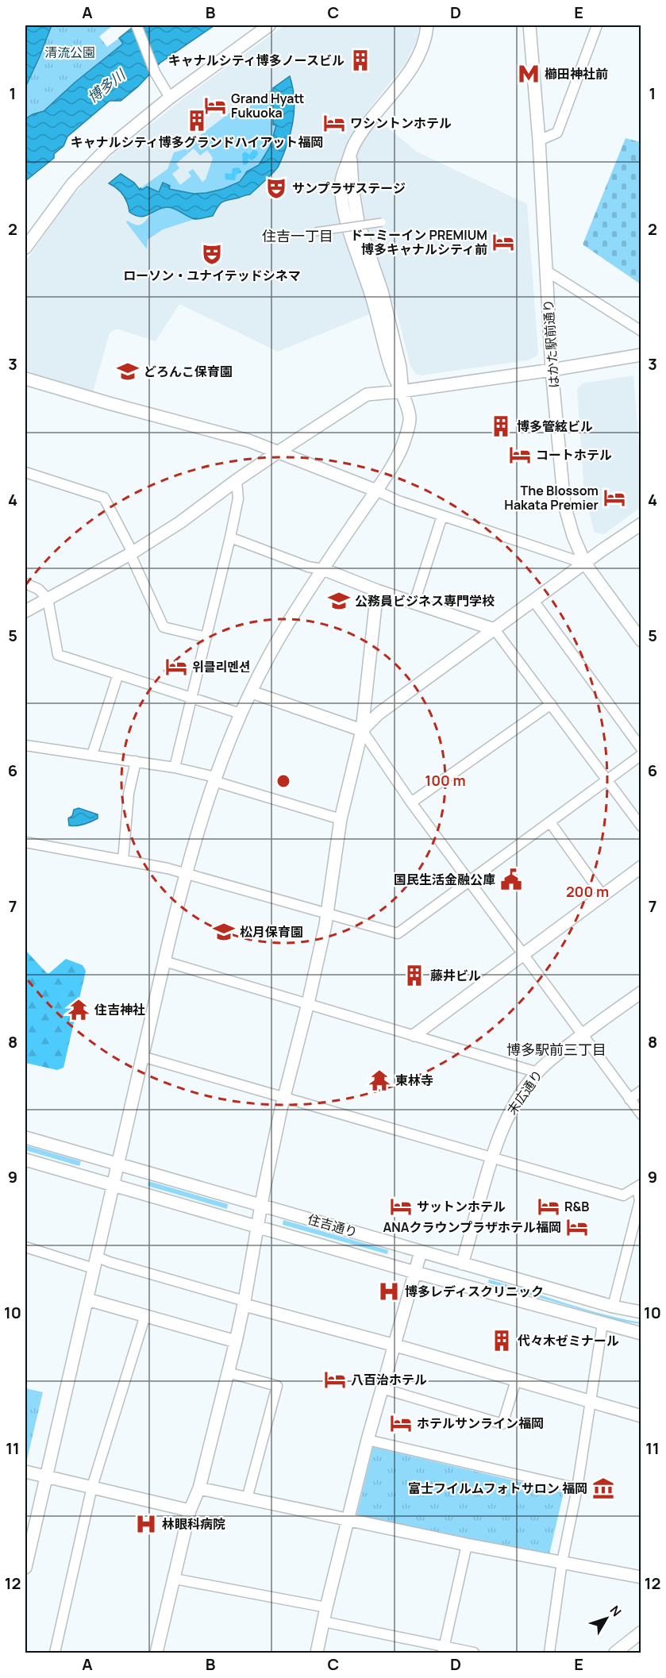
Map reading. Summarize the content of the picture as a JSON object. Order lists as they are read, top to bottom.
{
  "streets": {
    "street": ["はかた駅前通り", "末広通り", "住吉通り"]
  },
  "crossings": [
    ["末広通り", "住吉通り"]
  ],
  "districts": ["住吉一丁目", "博多駅前三丁目"],
  "water": ["博多川"],
  "parks": ["清流公園"],
  "places": {
    "building": [
      "キャナルシティ博多ノースビル",
      "キャナルシティ博多グランドハイアット福岡",
      "博多管絃ビル",
      "藤井ビル",
      "代々木ゼミナール"
    ],
    "metro station": ["櫛田神社前"],
    "hotel": [
      "Grand Hyatt Fukuoka",
      "ワシントンホテル",
      "ドーミーイン PREMIUM 博多キャナルシティ前",
      "コートホテル",
      "The Blossom Hakata Premier",
      "위클리멘션",
      "サットンホテル",
      "R&B",
      "ANAクラウンプラザホテル福岡",
      "八百治ホテル",
      "ホテルサンライン福岡"
    ],
    "theatre": ["サンプラザステージ", "ローソン・ユナイテッドシネマ"],
    "school or university": ["どろんこ保育園", "公務員ビジネス専門学校", "松月保育園"],
    "public building": ["国民生活金融公庫"],
    "temple": ["住吉神社", "東林寺"],
    "hospital": ["博多レディスクリニック", "林眼科病院"],
    "museum": ["富士フイルムフォトサロン 福岡"]
  },
  "north": "top right",
  "grid": {
    "columns": [
      "A",
      "B",
      "C",
      "D",
      "E"
    ],
    "rows": [
      "1",
      "2",
      "3",
      "4",
      "5",
      "6",
      "7",
      "8",
      "9",
      "10",
      "11",
      "12"
    ]
  },
  "rings": ["100 m", "200 m"]
}
